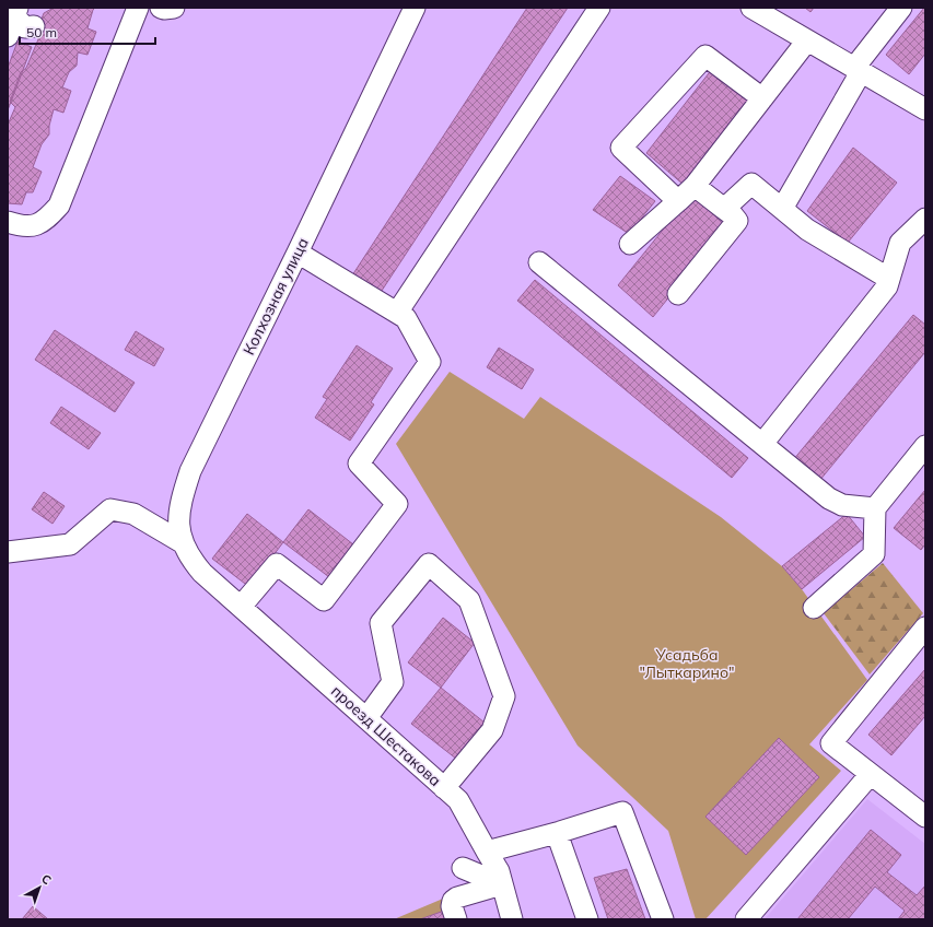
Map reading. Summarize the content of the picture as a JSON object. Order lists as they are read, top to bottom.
{
  "streets": {
    "street": ["Колхозная улица", "проезд Шестакова"]
  },
  "crossings": [
    ["Колхозная улица", "проезд Шестакова"]
  ],
  "parks": ["Усадьба \"Лыткарино\""],
  "scale_bar": "50 m",
  "north": "top right"
}
